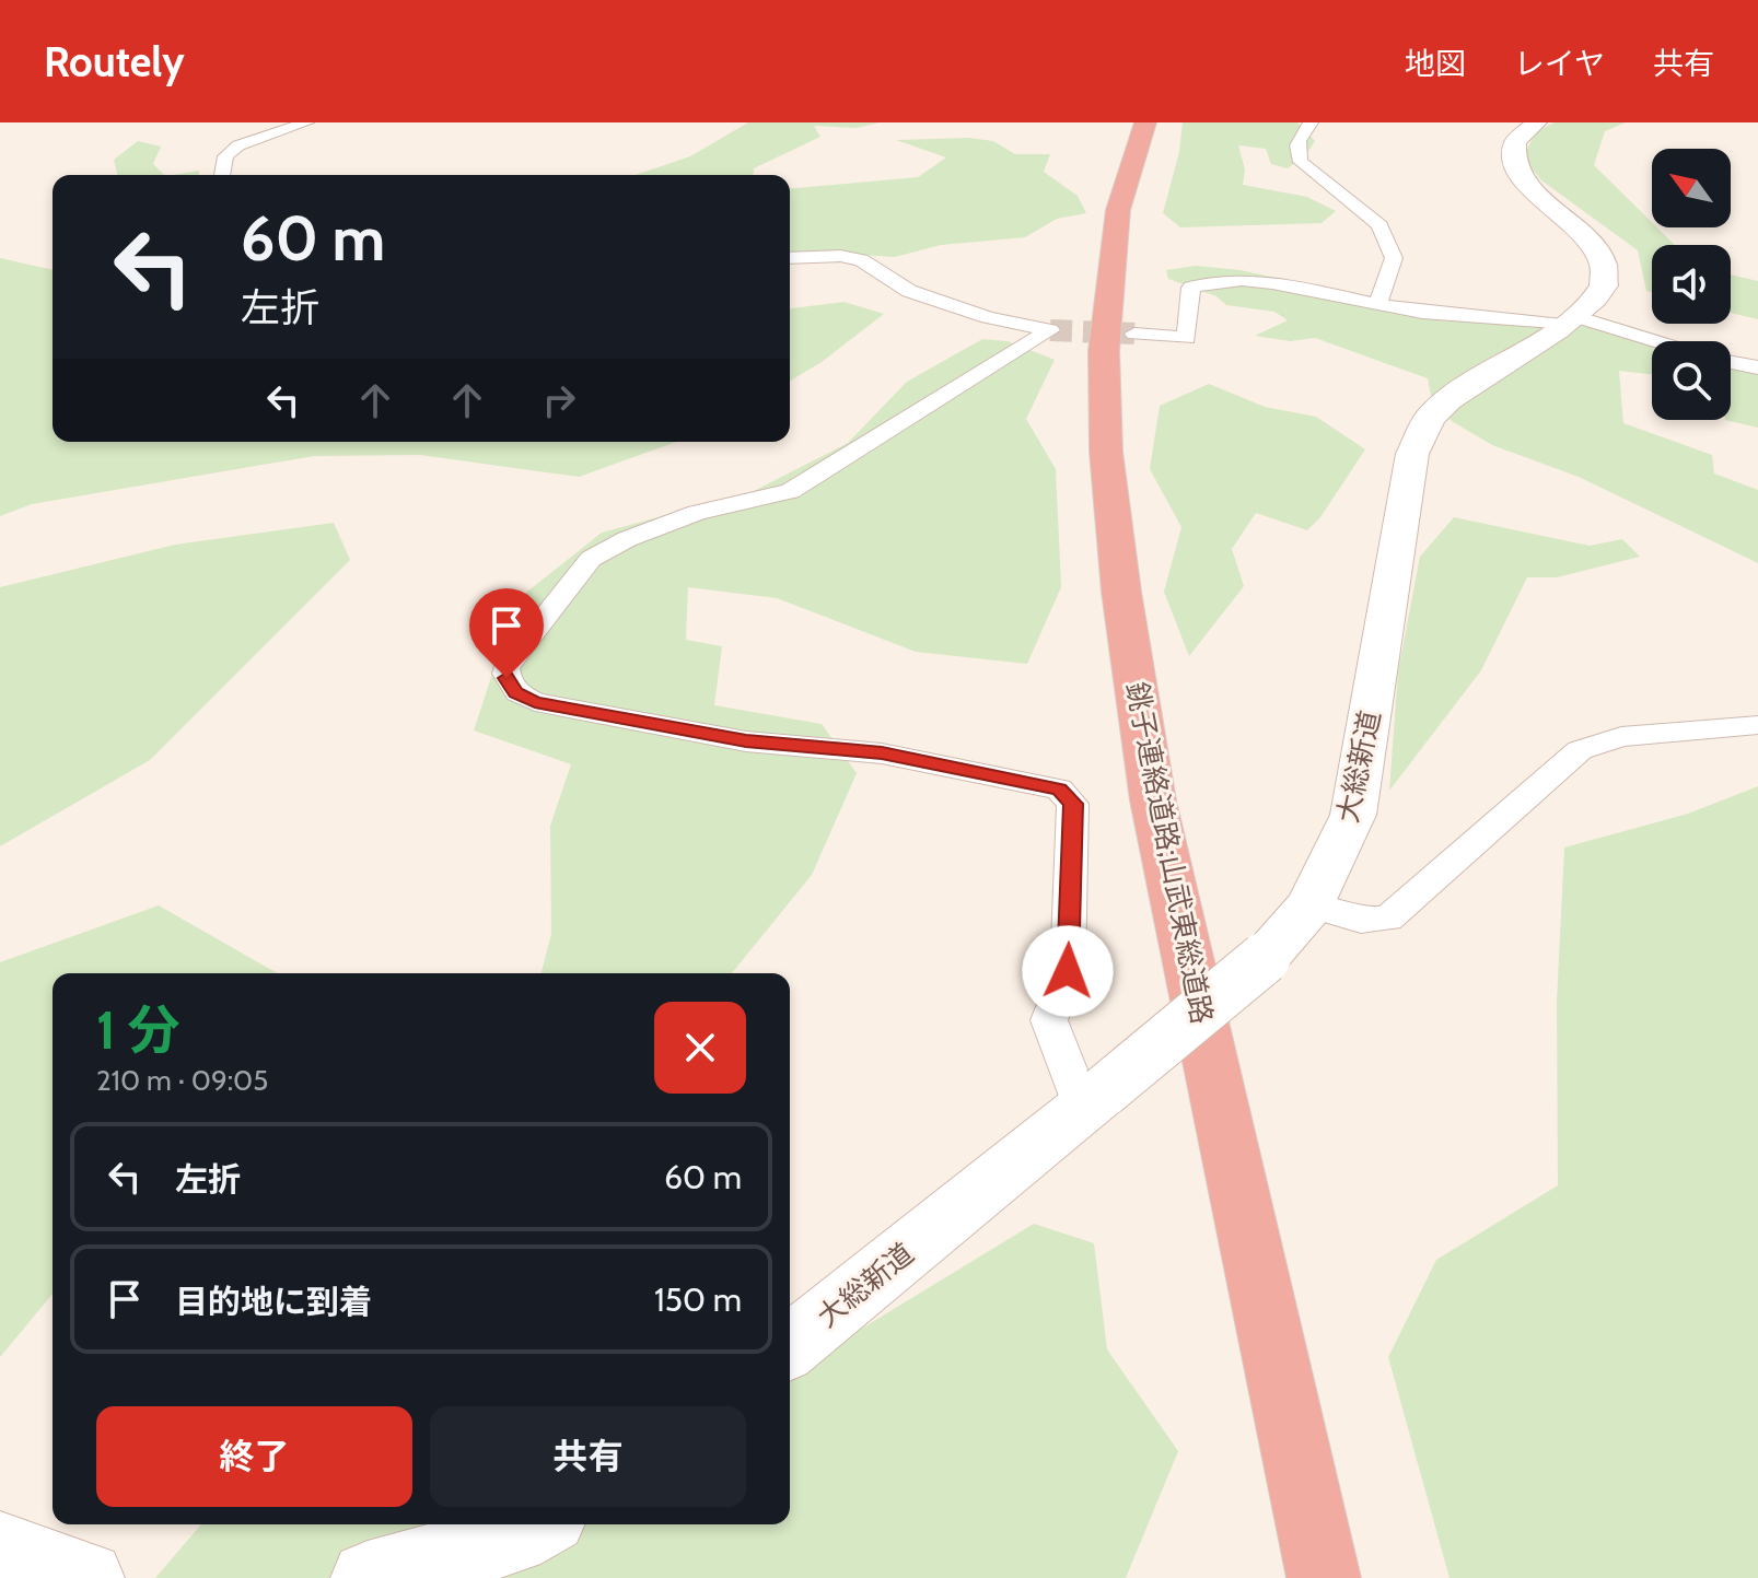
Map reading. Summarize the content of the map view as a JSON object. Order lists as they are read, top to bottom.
{
  "streets": {
    "highway": ["銚子連絡道路;山武東総道路"],
    "street": ["大総新道"]
  },
  "north": "top left",
  "page": {
    "header": "Routely",
    "nav": ["地図", "レイヤ", "共有"],
    "turn": ["60 m", "左折"],
    "heading": ["1 分", "210 m · 09:05"],
    "list": [
      {
        "name": "左折",
        "value": "60 m"
      },
      {
        "name": "目的地に到着",
        "value": "150 m"
      }
    ],
    "buttons": ["終了", "共有"]
  }
}
